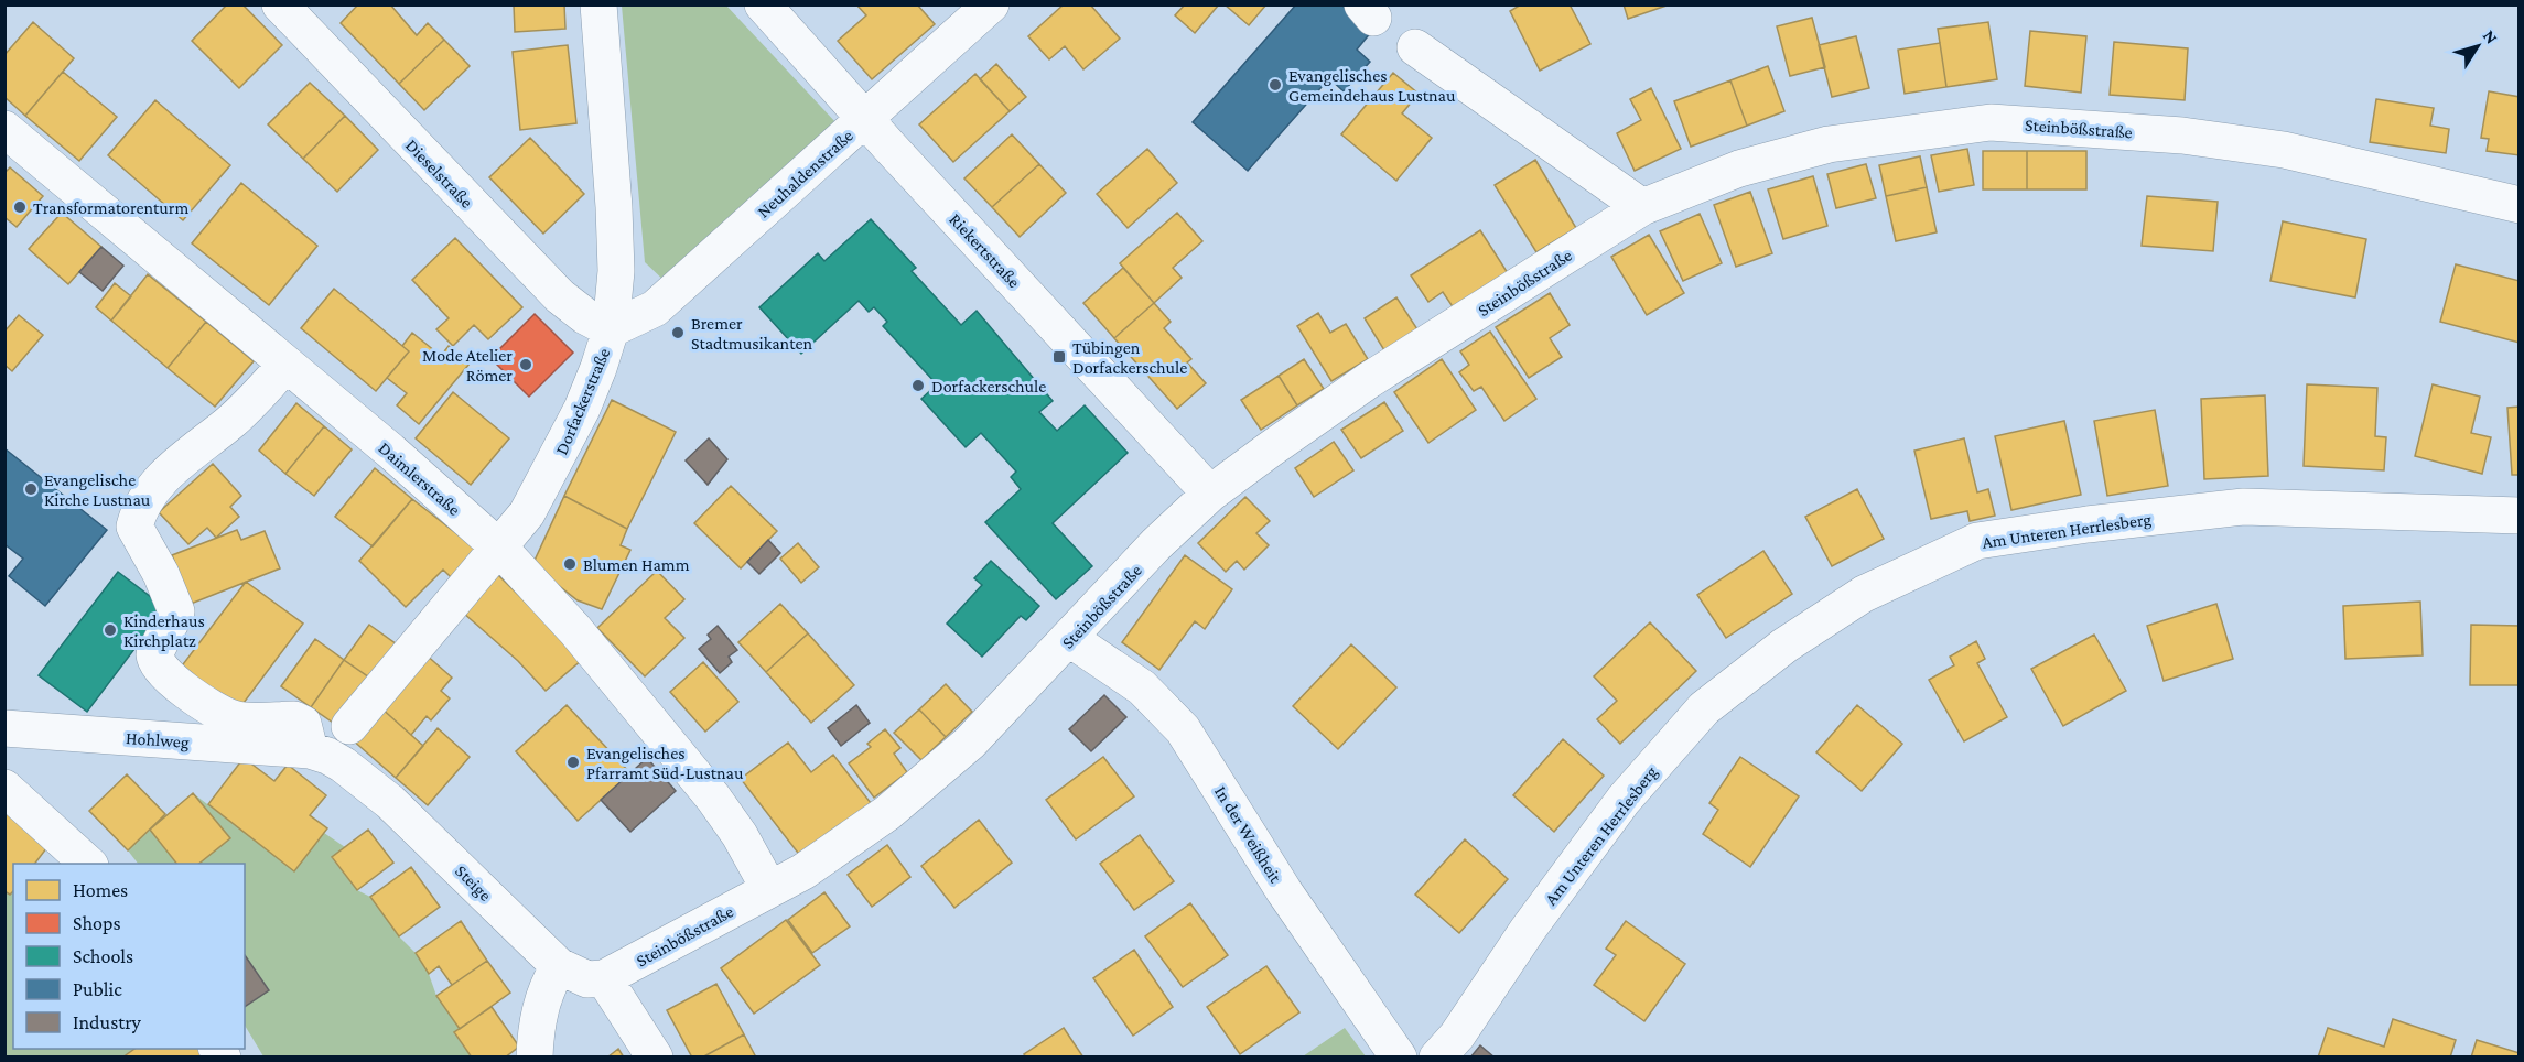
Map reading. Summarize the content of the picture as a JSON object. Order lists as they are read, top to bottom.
{
  "streets": {
    "street": [
      "Steinbößstraße",
      "Dieselstraße",
      "Neuhaldenstraße",
      "Riekertstraße",
      "Dorfackerstraße",
      "Daimlerstraße",
      "Am Unteren Herrlesberg",
      "Hohlweg",
      "In der Weißheit",
      "Steige"
    ]
  },
  "crossings": [
    ["Steinbößstraße", "Riekertstraße"],
    ["Steinbößstraße", "Daimlerstraße"],
    ["Steinbößstraße", "In der Weißheit"],
    ["Dieselstraße", "Neuhaldenstraße"],
    ["Dieselstraße", "Dorfackerstraße"],
    ["Neuhaldenstraße", "Riekertstraße"],
    ["Neuhaldenstraße", "Dorfackerstraße"],
    ["Dorfackerstraße", "Daimlerstraße"],
    ["Hohlweg", "Steige"]
  ],
  "places": {
    "other": [
      "Evangelisches Gemeindehaus Lustnau",
      "Transformatorenturm",
      "Bremer Stadtmusikanten",
      "Mode Atelier Römer",
      "Dorfackerschule",
      "Evangelische Kirche Lustnau",
      "Blumen Hamm",
      "Kinderhaus Kirchplatz",
      "Evangelisches Pfarramt Süd-Lustnau"
    ],
    "transit": ["Tübingen Dorfackerschule"]
  },
  "legend": [
    "Homes",
    "Shops",
    "Schools",
    "Public",
    "Industry"
  ],
  "north": "top right"
}
